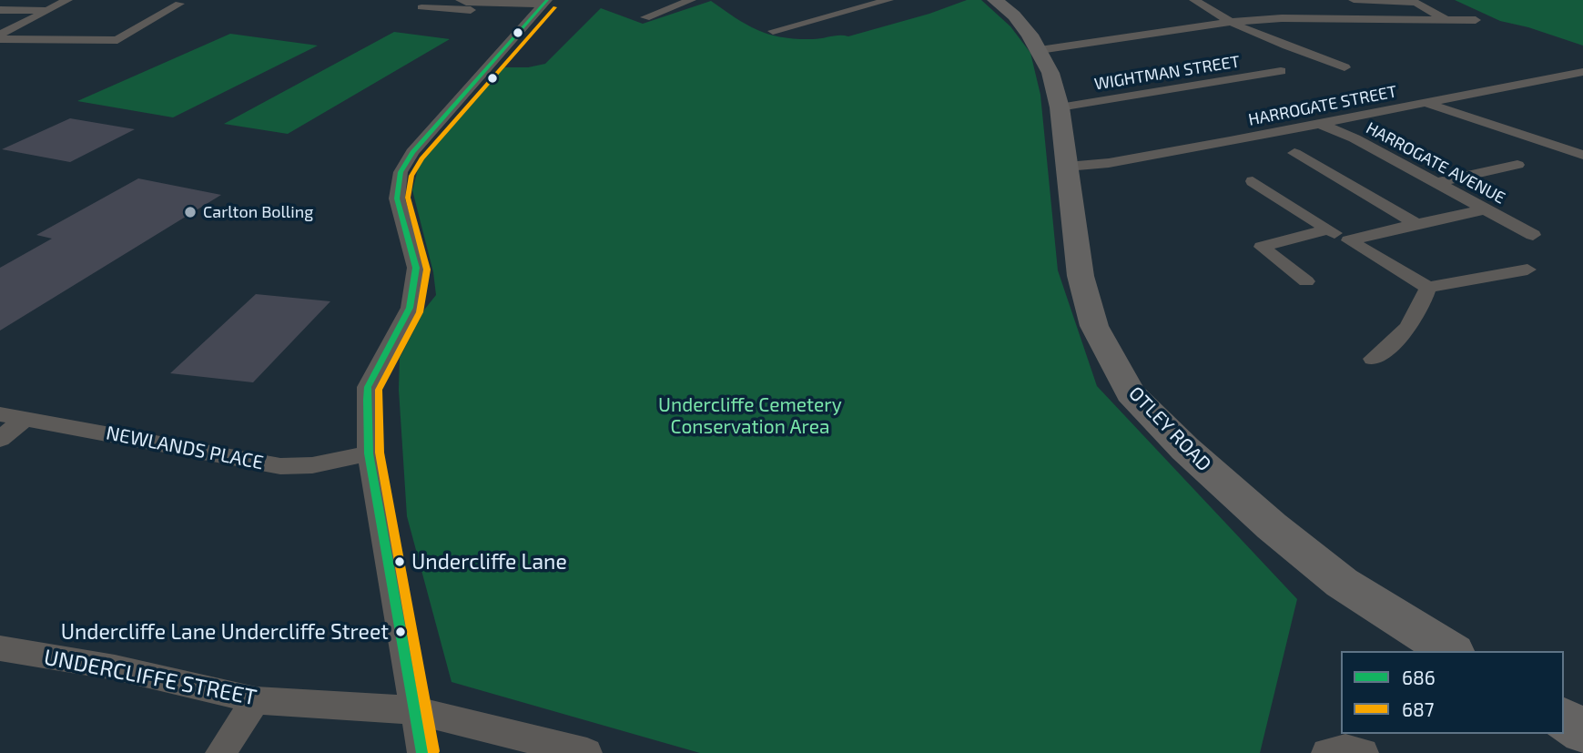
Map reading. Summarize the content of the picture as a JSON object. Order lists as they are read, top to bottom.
{
  "streets": {
    "main road": ["OTLEY ROAD"],
    "street": [
      "WIGHTMAN STREET",
      "HARROGATE STREET",
      "HARROGATE AVENUE",
      "NEWLANDS PLACE",
      "UNDERCLIFFE STREET"
    ]
  },
  "crossings": [
    ["WIGHTMAN STREET", "OTLEY ROAD"],
    ["HARROGATE STREET", "HARROGATE AVENUE"],
    ["HARROGATE STREET", "OTLEY ROAD"]
  ],
  "parks": ["Undercliffe Cemetery Conservation Area"],
  "places": ["Carlton Bolling", "Undercliffe Lane", "Undercliffe Lane Undercliffe Street"],
  "lines": ["transit line 686", "transit line 687"],
  "legend": ["686", "687"]
}
